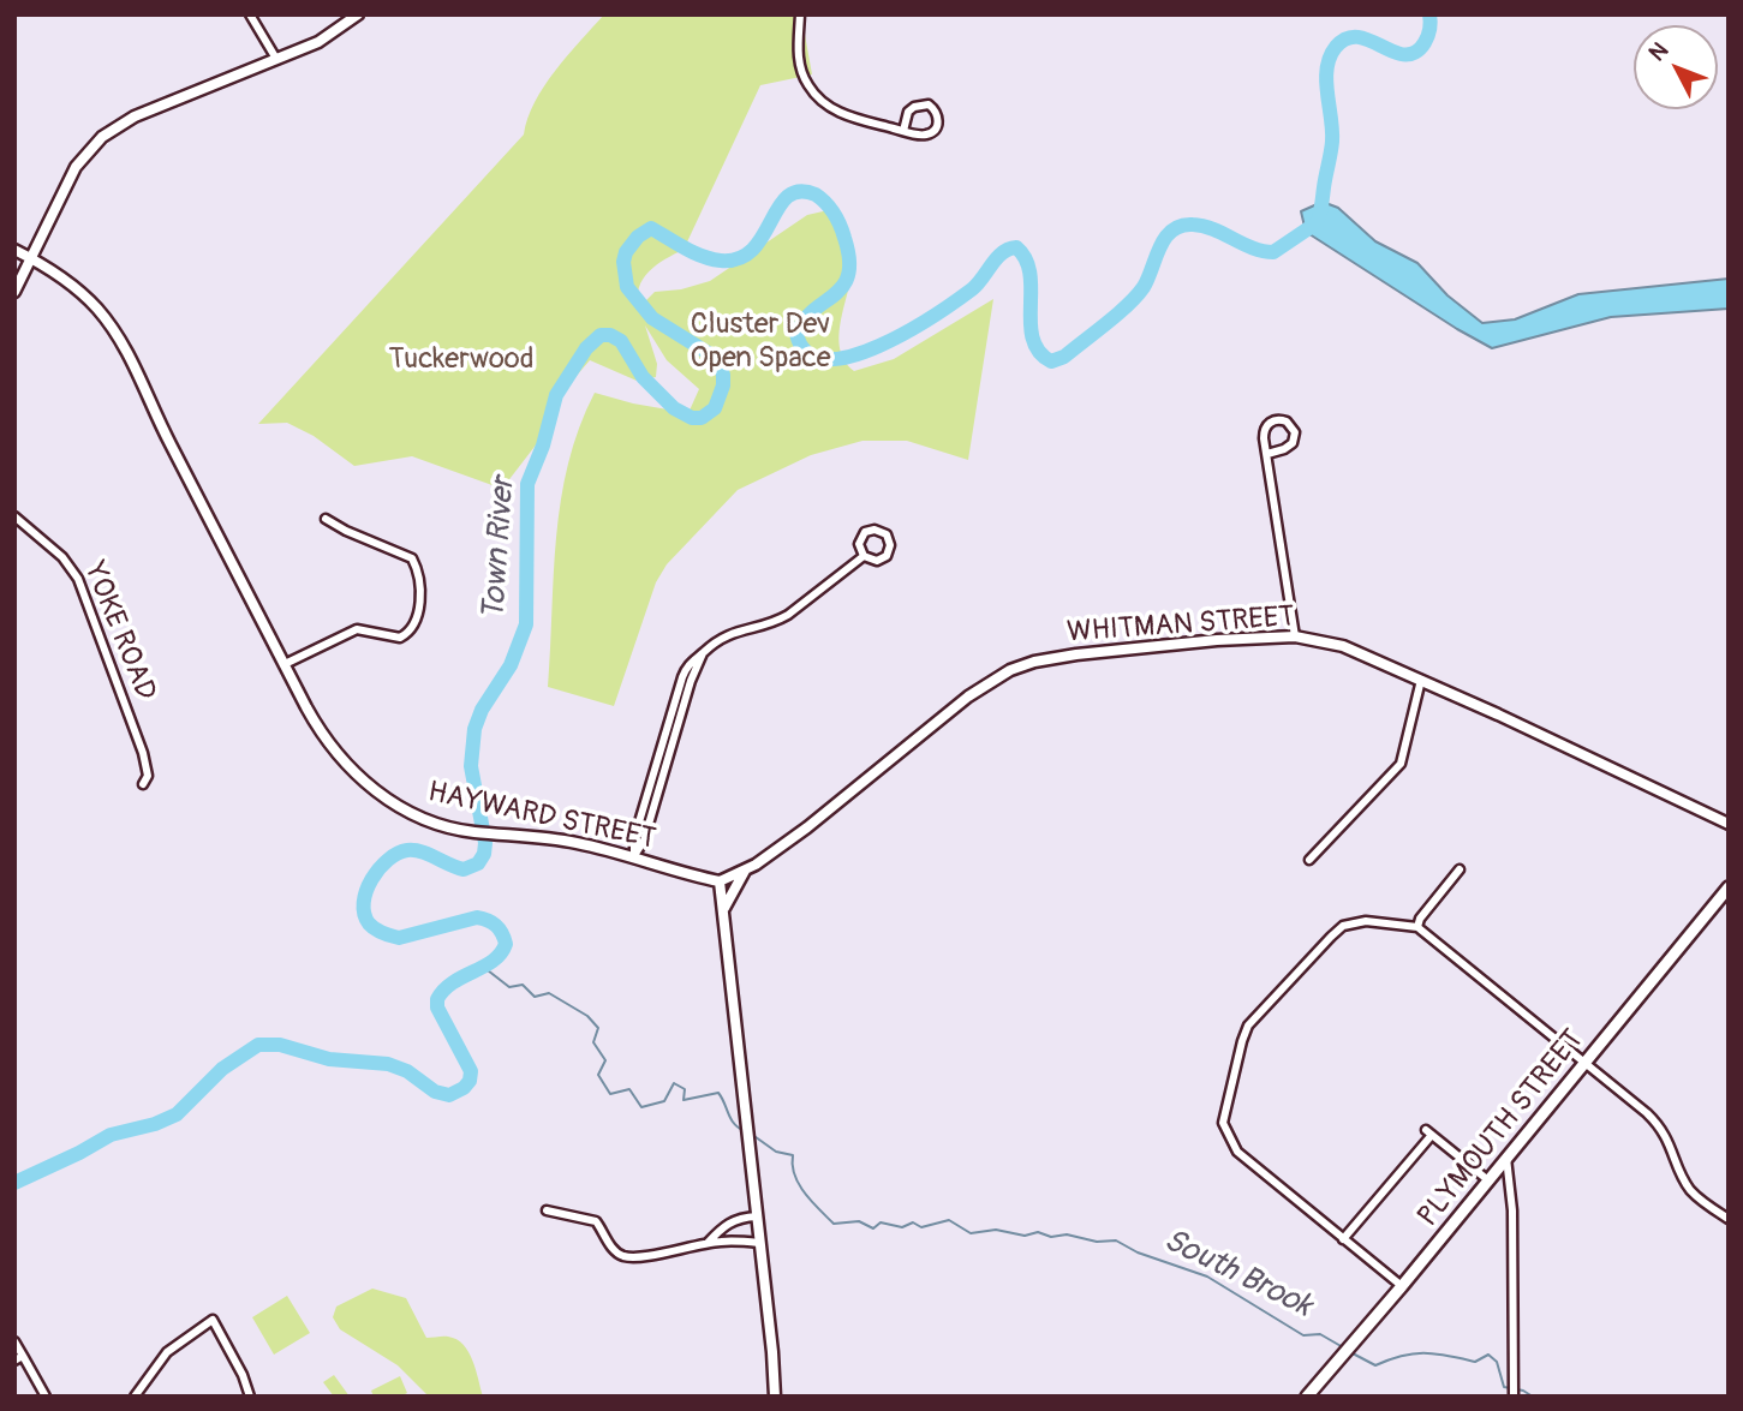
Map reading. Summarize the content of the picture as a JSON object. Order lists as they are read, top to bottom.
{
  "streets": {
    "main road": ["PLYMOUTH STREET"],
    "street": ["WHITMAN STREET", "YOKE ROAD", "HAYWARD STREET"]
  },
  "crossings": [
    ["WHITMAN STREET", "HAYWARD STREET"]
  ],
  "water": ["Town River", "South Brook"],
  "parks": ["Cluster Dev Open Space", "Tuckerwood"],
  "north": "top left"
}
